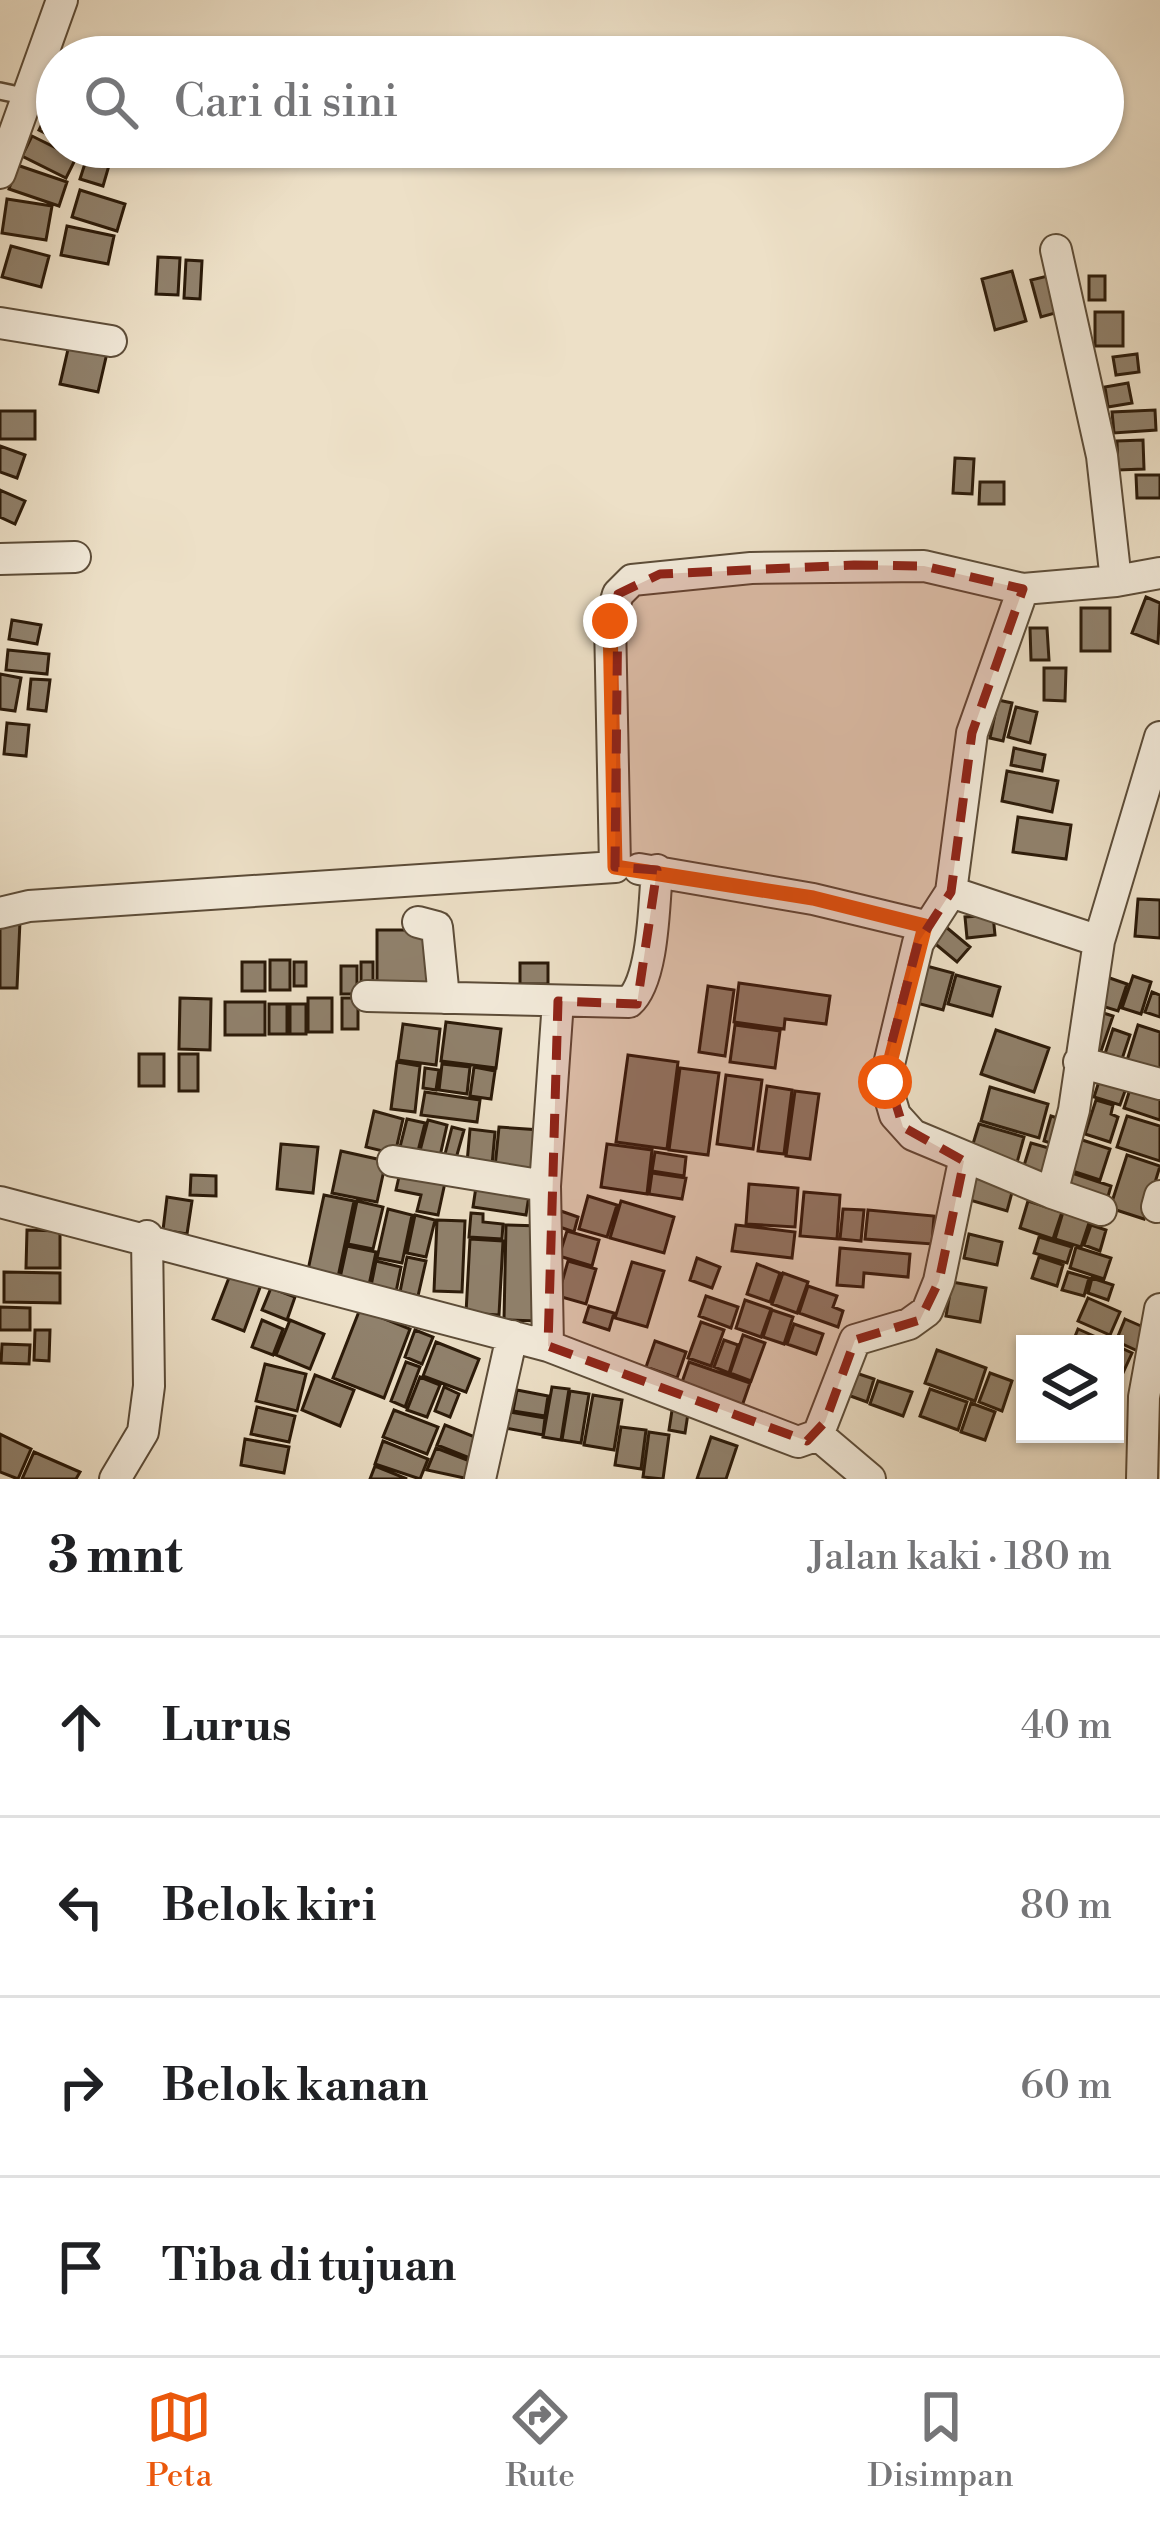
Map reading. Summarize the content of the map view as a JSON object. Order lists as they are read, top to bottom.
{
  "page": {
    "search": "Cari di sini",
    "heading": ["3 mnt", "Jalan kaki · 180 m"],
    "list": [
      ["Lurus", "40 m"],
      ["Belok kiri", "80 m"],
      ["Belok kanan", "60 m"],
      "Tiba di tujuan"
    ],
    "nav": ["Peta", "Rute", "Disimpan"]
  }
}
